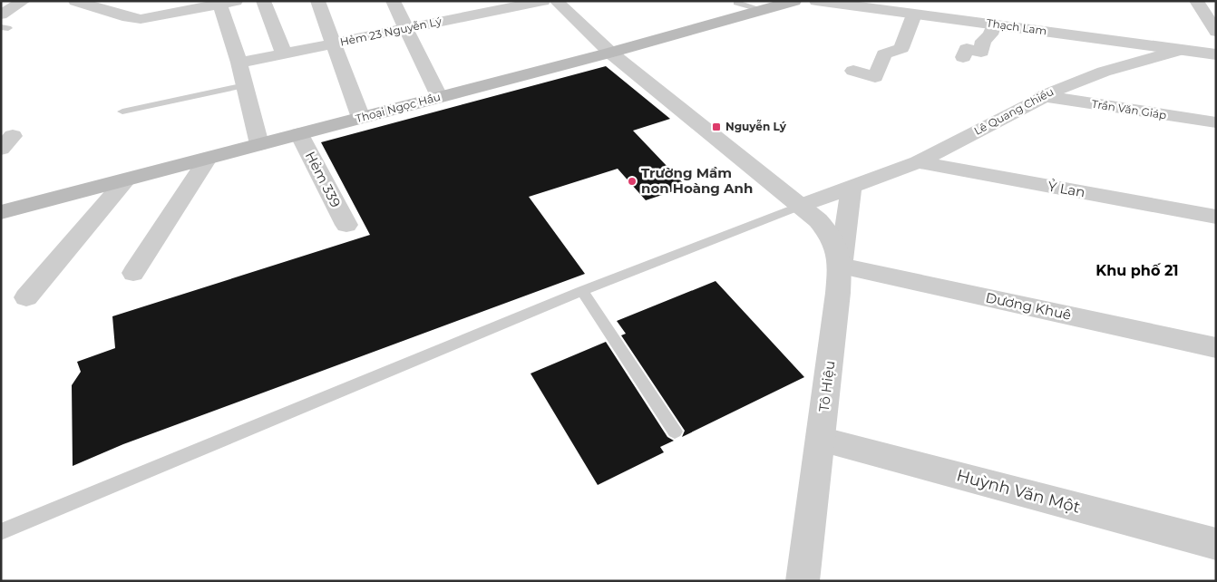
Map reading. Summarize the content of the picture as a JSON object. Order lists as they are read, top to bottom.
{
  "streets": {
    "main road": ["Thoại Ngọc Hầu"],
    "street": [
      "Thạch Lam",
      "Hẻm 23 Nguyễn Lý",
      "Trần Văn Giáp",
      "Lê Quang Chiểu",
      "Hẻm 339",
      "Ỷ Lan",
      "Dương Khuê",
      "Tô Hiệu",
      "Huỳnh Văn Một"
    ]
  },
  "crossings": [
    ["Thạch Lam", "Lê Quang Chiểu"],
    ["Thoại Ngọc Hầu", "Hẻm 339"],
    ["Trần Văn Giáp", "Lê Quang Chiểu"],
    ["Lê Quang Chiểu", "Ỷ Lan"],
    ["Lê Quang Chiểu", "Tô Hiệu"],
    ["Dương Khuê", "Tô Hiệu"],
    ["Tô Hiệu", "Huỳnh Văn Một"]
  ],
  "districts": ["Khu phố 21"],
  "places": {
    "transit": ["Nguyễn Lý"],
    "other": ["Trường Mầm non Hoàng Anh"]
  }
}
